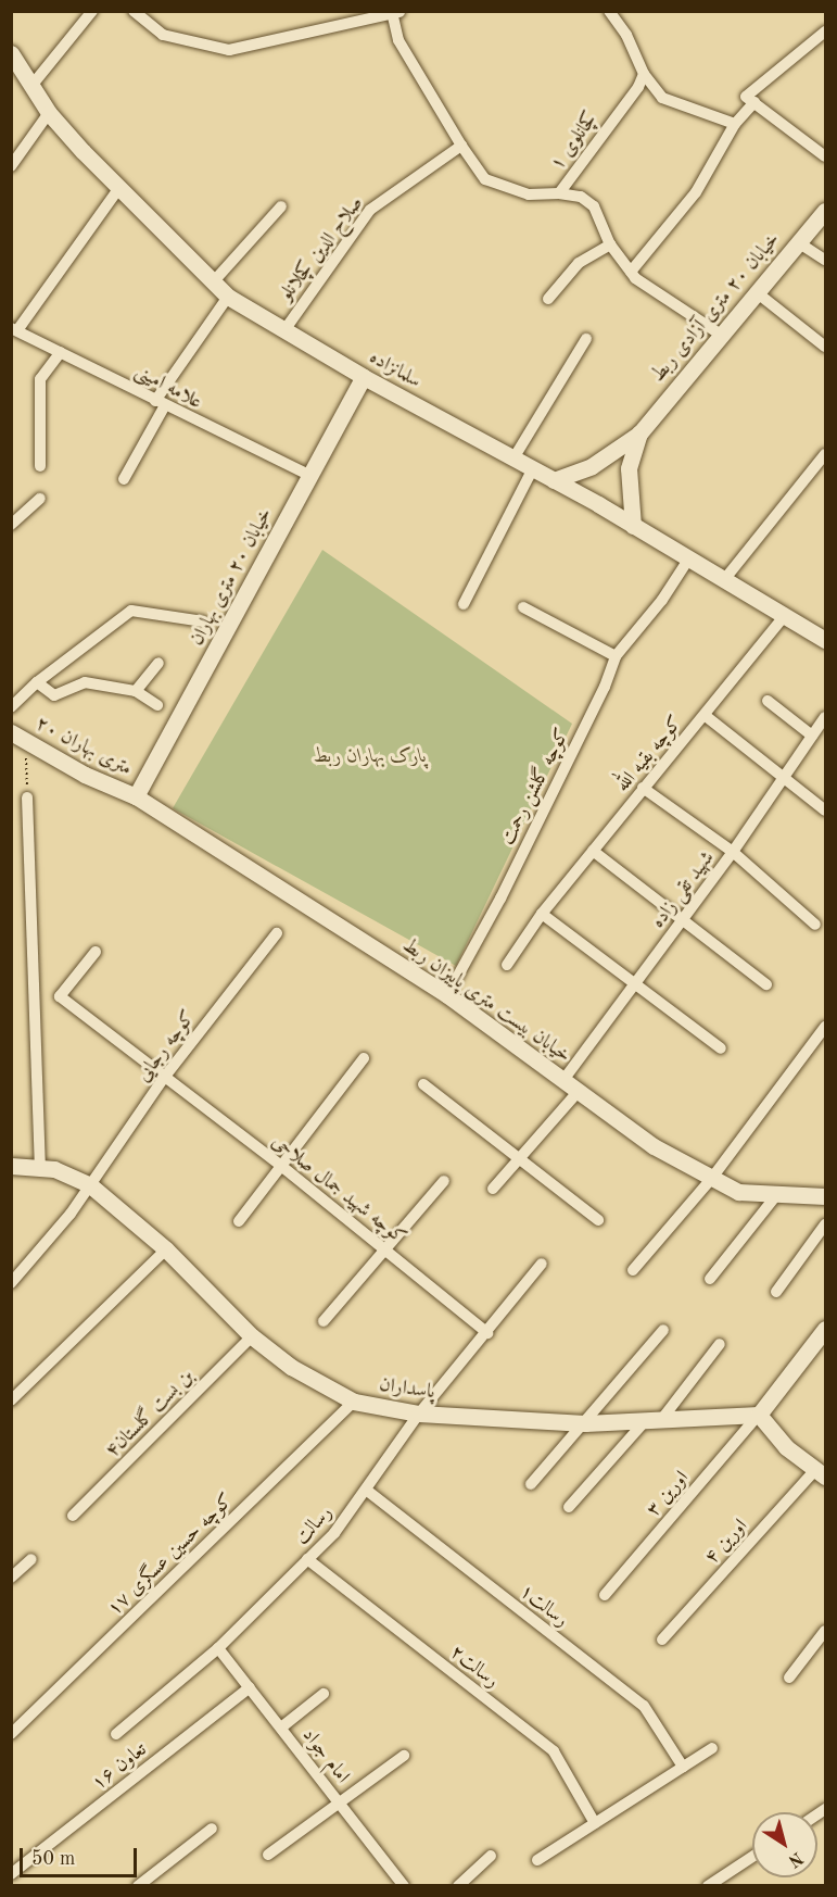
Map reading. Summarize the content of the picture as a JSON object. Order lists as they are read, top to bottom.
{
  "streets": {
    "street": [
      "کچانلوی ۱",
      "صلاح الدین کچلانلو",
      "خیابان ۲۰ متری آزادی ربط",
      "سلمانزاده",
      "علامه امینی",
      "خیابان ۲۰ متری بهاران",
      "۲۰ متری بهاران",
      "کوچه بقیه الله",
      "کوچه گلشن رحمت",
      "شهید تقی زاده",
      "خیابان بیست متری پاییزان ربط",
      "کوچه رجایی",
      "کوچه شهید جمال صلاحی",
      "پاسداران",
      "بن بست گلستان۴",
      "اورین ۳",
      "رسالت",
      "اورین ۴",
      "کوچه حسین عسگری ۱۷",
      "رسالت۱",
      "رسالت۲",
      "امام جواد",
      "تعاون ۱۶"
    ]
  },
  "crossings": [
    ["کچانلوی ۱", "صلاح الدین کچلانلو"],
    ["صلاح الدین کچلانلو", "سلمانزاده"],
    ["سلمانزاده", "خیابان ۲۰ متری بهاران"],
    ["سلمانزاده", "کوچه بقیه الله"],
    ["سلمانزاده", "کوچه گلشن رحمت"],
    ["علامه امینی", "خیابان ۲۰ متری بهاران"],
    ["خیابان ۲۰ متری بهاران", "۲۰ متری بهاران"],
    ["خیابان ۲۰ متری بهاران", "خیابان بیست متری پاییزان ربط"],
    ["۲۰ متری بهاران", "خیابان بیست متری پاییزان ربط"],
    ["کوچه گلشن رحمت", "خیابان بیست متری پاییزان ربط"],
    ["شهید تقی زاده", "خیابان بیست متری پاییزان ربط"],
    ["کوچه رجایی", "کوچه شهید جمال صلاحی"],
    ["کوچه رجایی", "پاسداران"],
    ["کوچه شهید جمال صلاحی", "رسالت"],
    ["پاسداران", "بن بست گلستان۴"],
    ["پاسداران", "اورین ۳"],
    ["پاسداران", "رسالت"],
    ["پاسداران", "کوچه حسین عسگری ۱۷"],
    ["رسالت", "رسالت۱"],
    ["رسالت", "رسالت۲"],
    ["رسالت", "امام جواد"],
    ["امام جواد", "تعاون ۱۶"]
  ],
  "parks": ["پارک بهاران ربط"],
  "scale_bar": "50 m",
  "north": "bottom right"
}
